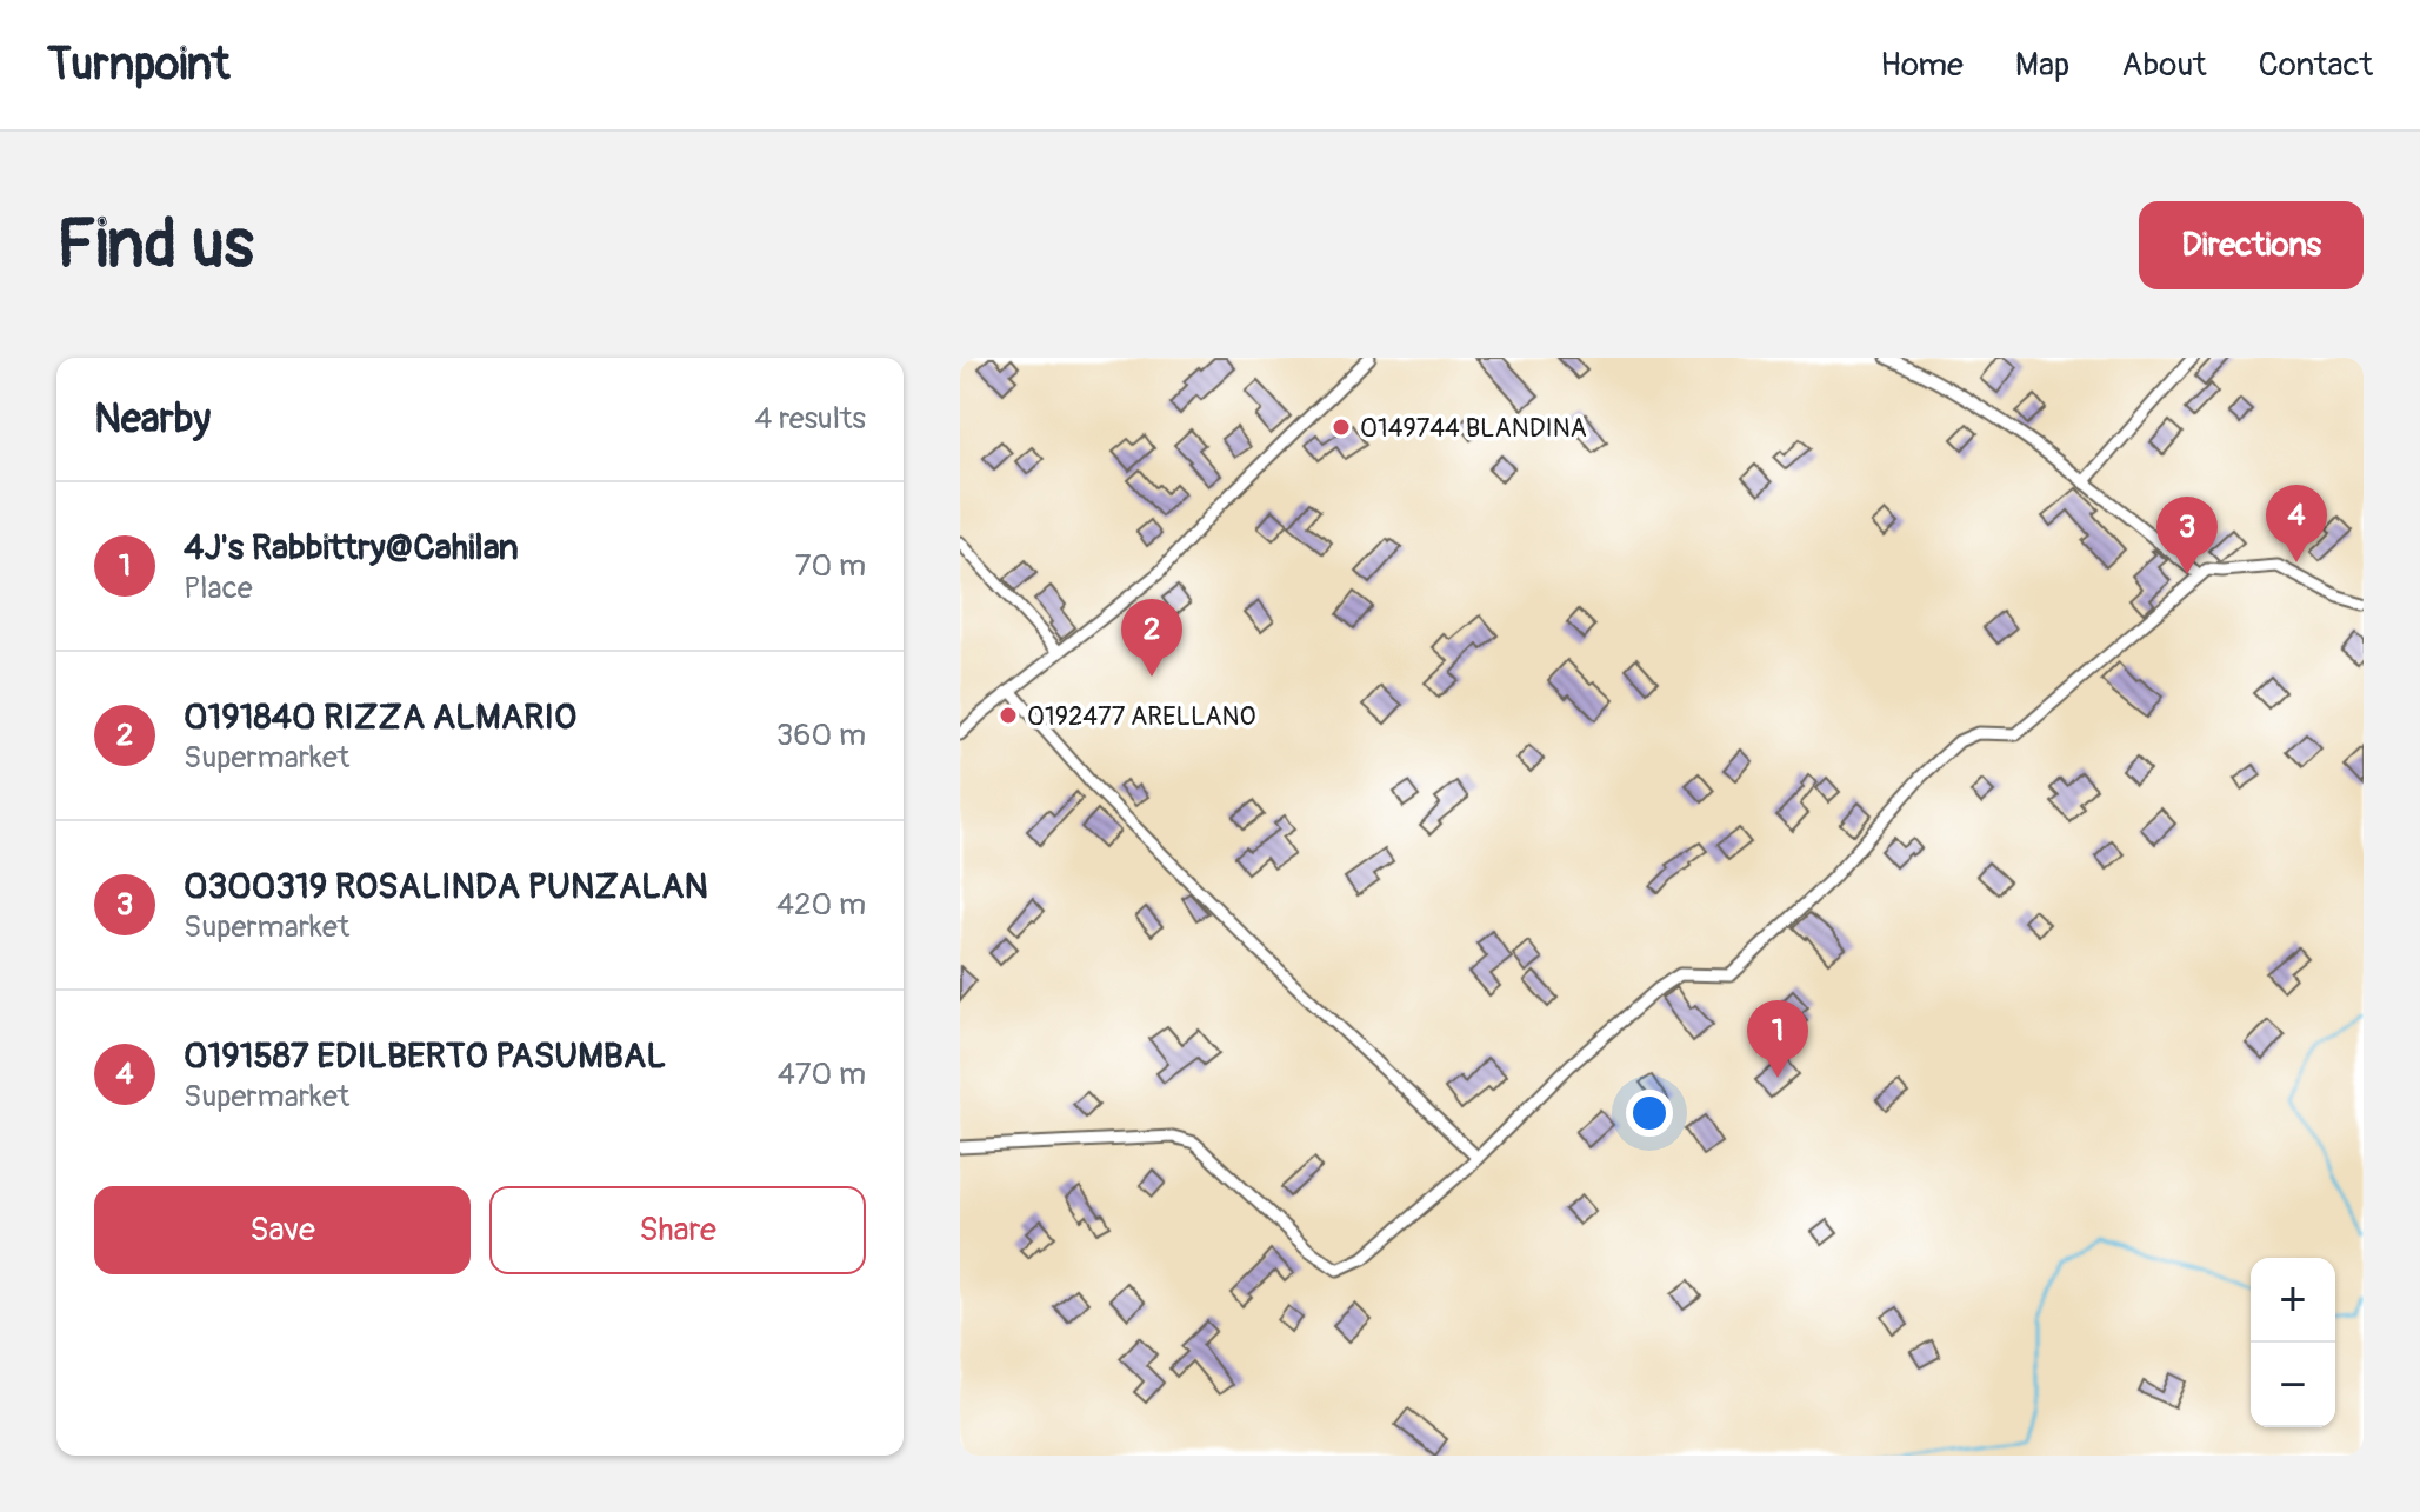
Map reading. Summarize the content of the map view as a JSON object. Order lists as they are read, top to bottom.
{
  "places": ["0149744 BLANDINA", "0192477 ARELLANO"],
  "page": {
    "header": "Turnpoint",
    "nav": [
      "Home",
      "Map",
      "About",
      "Contact"
    ],
    "buttons": [
      "Directions",
      ["Save", "Share"]
    ],
    "title": "Find us",
    "heading": ["Nearby", "4 results"],
    "list": [
      {
        "mark": "1",
        "name": "4J's Rabbittry@Cahilan",
        "note": "Place",
        "value": "70 m"
      },
      {
        "mark": "2",
        "name": "0191840 RIZZA ALMARIO",
        "note": "Supermarket",
        "value": "360 m"
      },
      {
        "mark": "3",
        "name": "0300319 ROSALINDA PUNZALAN",
        "note": "Supermarket",
        "value": "420 m"
      },
      {
        "mark": "4",
        "name": "0191587 EDILBERTO PASUMBAL",
        "note": "Supermarket",
        "value": "470 m"
      }
    ],
    "pins": [
      "4",
      "3",
      "2",
      "1"
    ],
    "map_buttons": ["+", "−"]
  }
}
